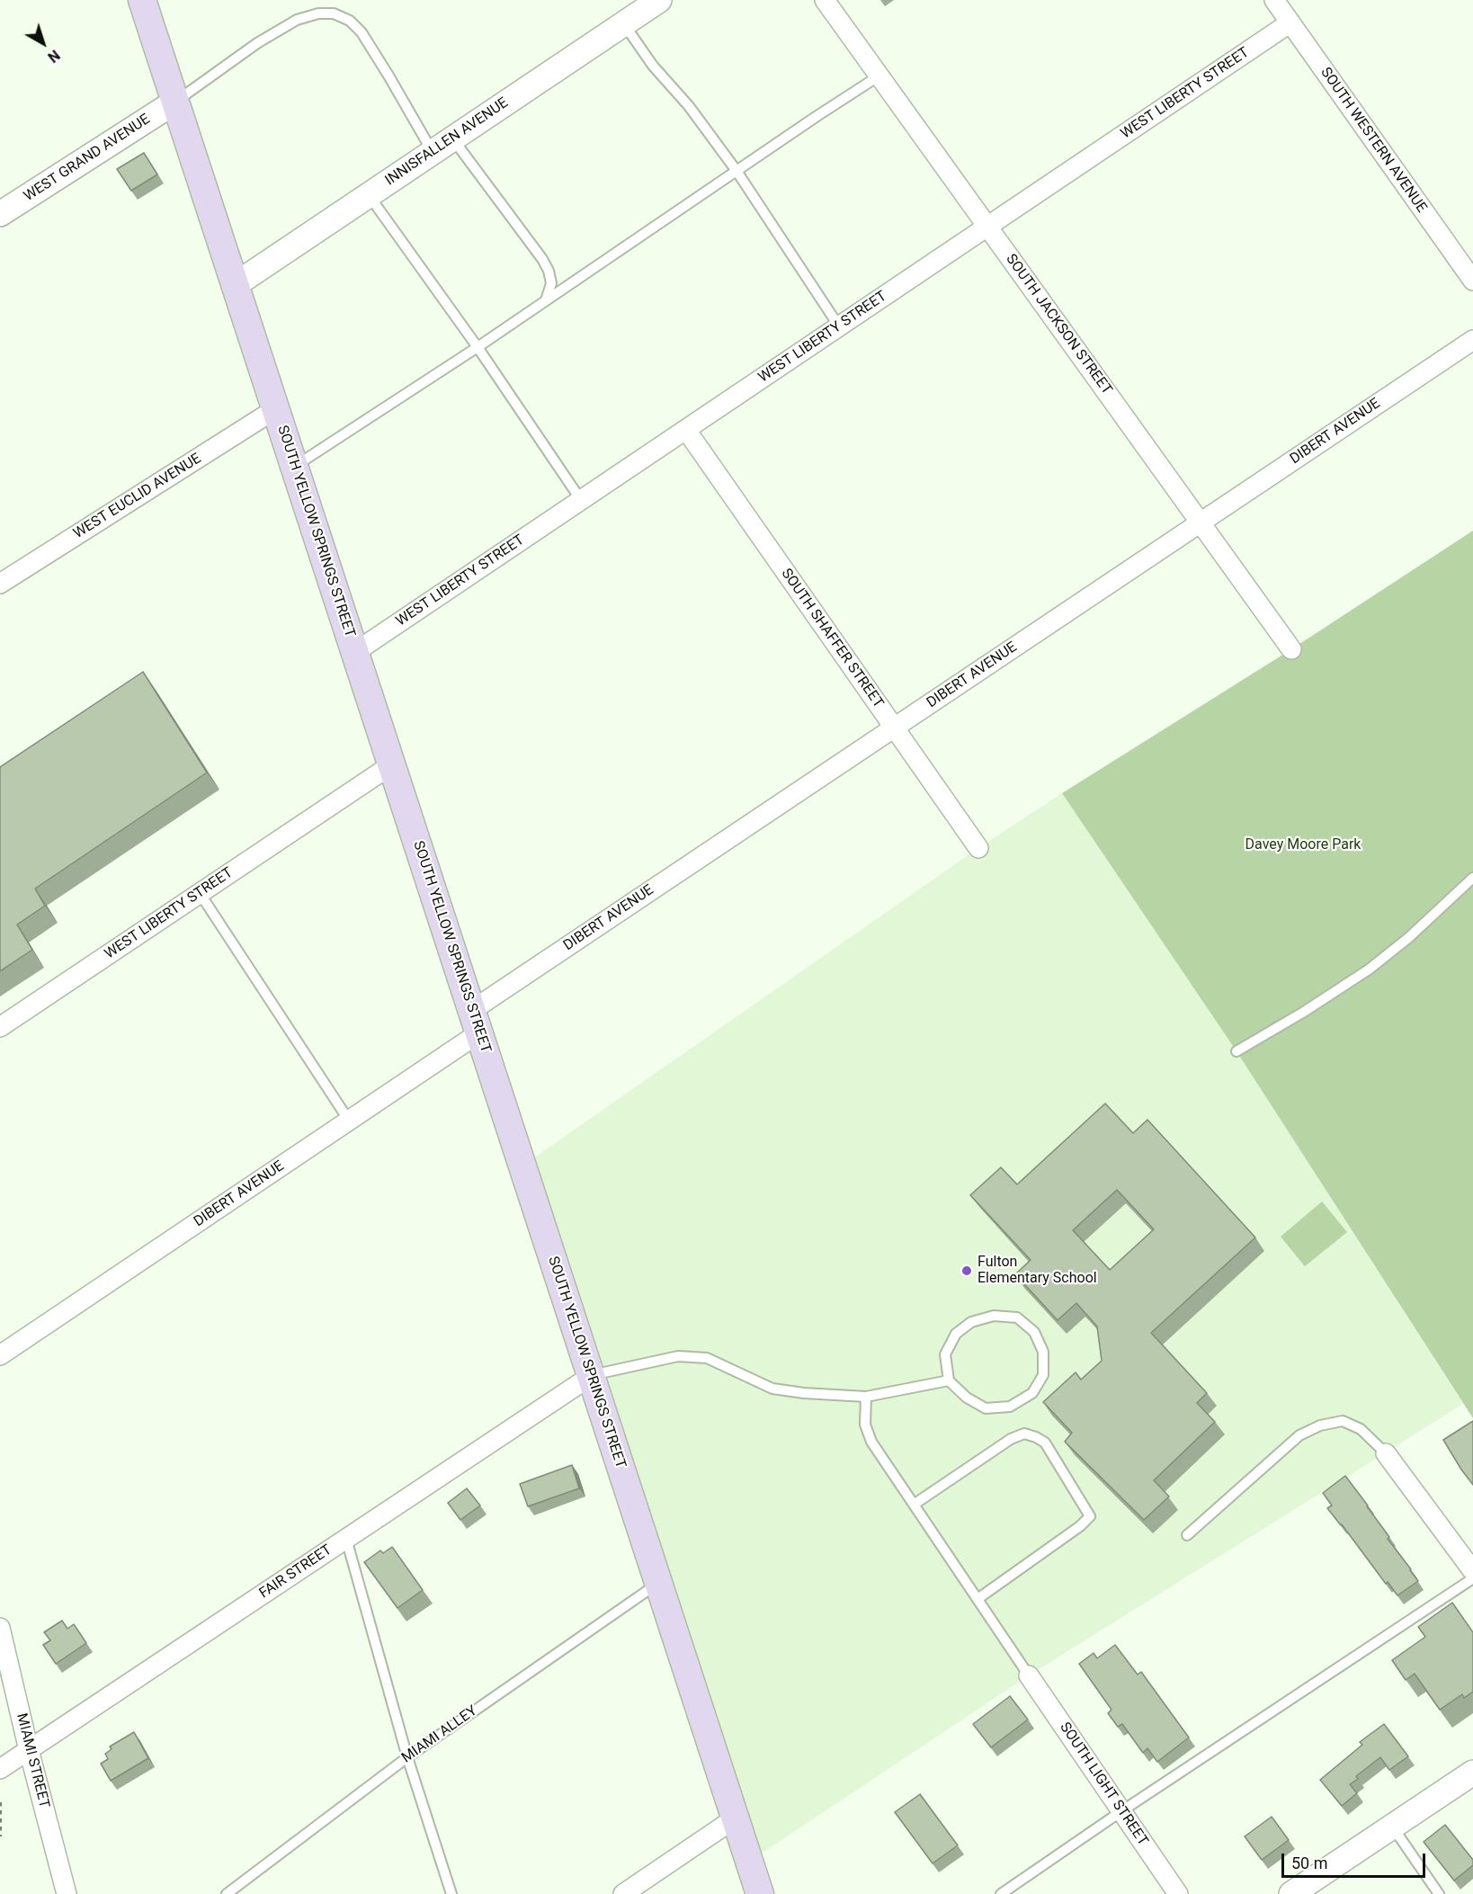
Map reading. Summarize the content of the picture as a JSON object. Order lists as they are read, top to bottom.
{
  "streets": {
    "main road": ["SOUTH YELLOW SPRINGS STREET"],
    "street": [
      "WEST LIBERTY STREET",
      "SOUTH WESTERN AVENUE",
      "INNISFALLEN AVENUE",
      "WEST GRAND AVENUE",
      "SOUTH JACKSON STREET",
      "DIBERT AVENUE",
      "WEST EUCLID AVENUE",
      "SOUTH SHAFFER STREET",
      "FAIR STREET",
      "MIAMI STREET",
      "SOUTH LIGHT STREET"
    ],
    "lane": ["MIAMI ALLEY"]
  },
  "crossings": [
    ["WEST LIBERTY STREET", "SOUTH WESTERN AVENUE"],
    ["WEST LIBERTY STREET", "SOUTH JACKSON STREET"],
    ["WEST LIBERTY STREET", "SOUTH YELLOW SPRINGS STREET"],
    ["WEST LIBERTY STREET", "SOUTH SHAFFER STREET"],
    ["INNISFALLEN AVENUE", "SOUTH YELLOW SPRINGS STREET"],
    ["WEST GRAND AVENUE", "SOUTH YELLOW SPRINGS STREET"],
    ["SOUTH JACKSON STREET", "DIBERT AVENUE"],
    ["DIBERT AVENUE", "SOUTH YELLOW SPRINGS STREET"],
    ["DIBERT AVENUE", "SOUTH SHAFFER STREET"],
    ["WEST EUCLID AVENUE", "SOUTH YELLOW SPRINGS STREET"],
    ["SOUTH YELLOW SPRINGS STREET", "FAIR STREET"],
    ["SOUTH YELLOW SPRINGS STREET", "MIAMI ALLEY"],
    ["FAIR STREET", "MIAMI STREET"]
  ],
  "parks": ["Davey Moore Park"],
  "places": ["Fulton Elementary School"],
  "scale_bar": "50 m",
  "north": "bottom right"
}
